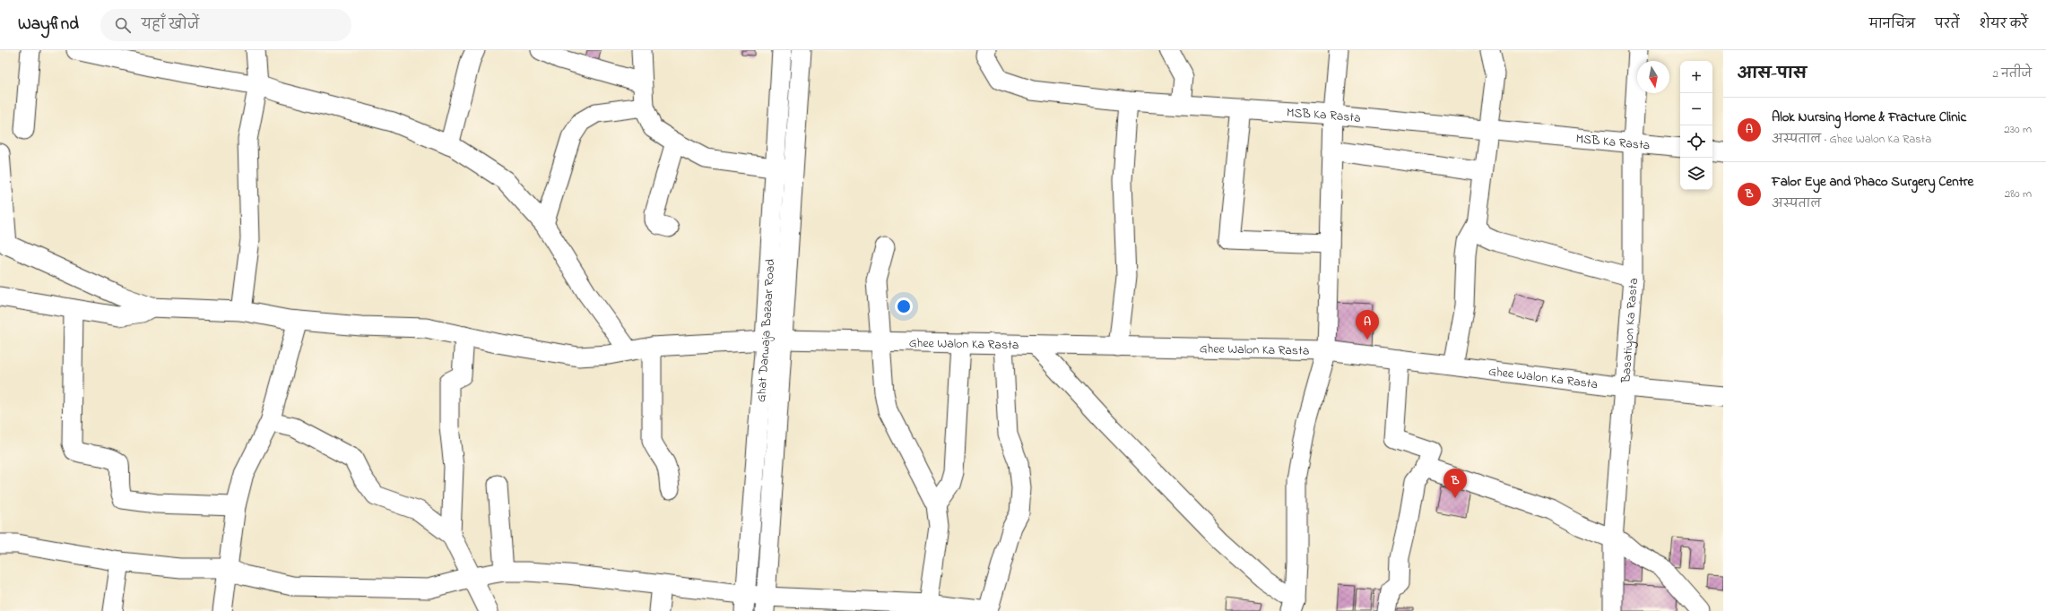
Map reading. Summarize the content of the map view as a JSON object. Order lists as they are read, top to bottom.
{
  "streets": {
    "street": [
      "MSB Ka Rasta",
      "Ghat Darwaja Bazaar Road",
      "Basatiyon Ka Rasta",
      "Ghee Walon Ka Rasta"
    ]
  },
  "crossings": [
    ["MSB Ka Rasta", "Basatiyon Ka Rasta"],
    ["Ghat Darwaja Bazaar Road", "Ghee Walon Ka Rasta"],
    ["Basatiyon Ka Rasta", "Ghee Walon Ka Rasta"]
  ],
  "north": "bottom",
  "page": {
    "header": "Wayfind",
    "search": "यहाँ खोजें",
    "nav": ["मानचित्र", "परतें", "शेयर करें"],
    "heading": ["आस-पास", "2 नतीजे"],
    "map_buttons": ["+", "−"],
    "list": [
      {
        "mark": "A",
        "name": "Alok Nursing Home & Fracture Clinic",
        "note": "अस्पताल · Ghee Walon Ka Rasta",
        "value": "230 m"
      },
      {
        "mark": "B",
        "name": "Falor Eye and Phaco Surgery Centre",
        "note": "अस्पताल",
        "value": "280 m"
      }
    ],
    "pins": ["A", "B"]
  }
}
